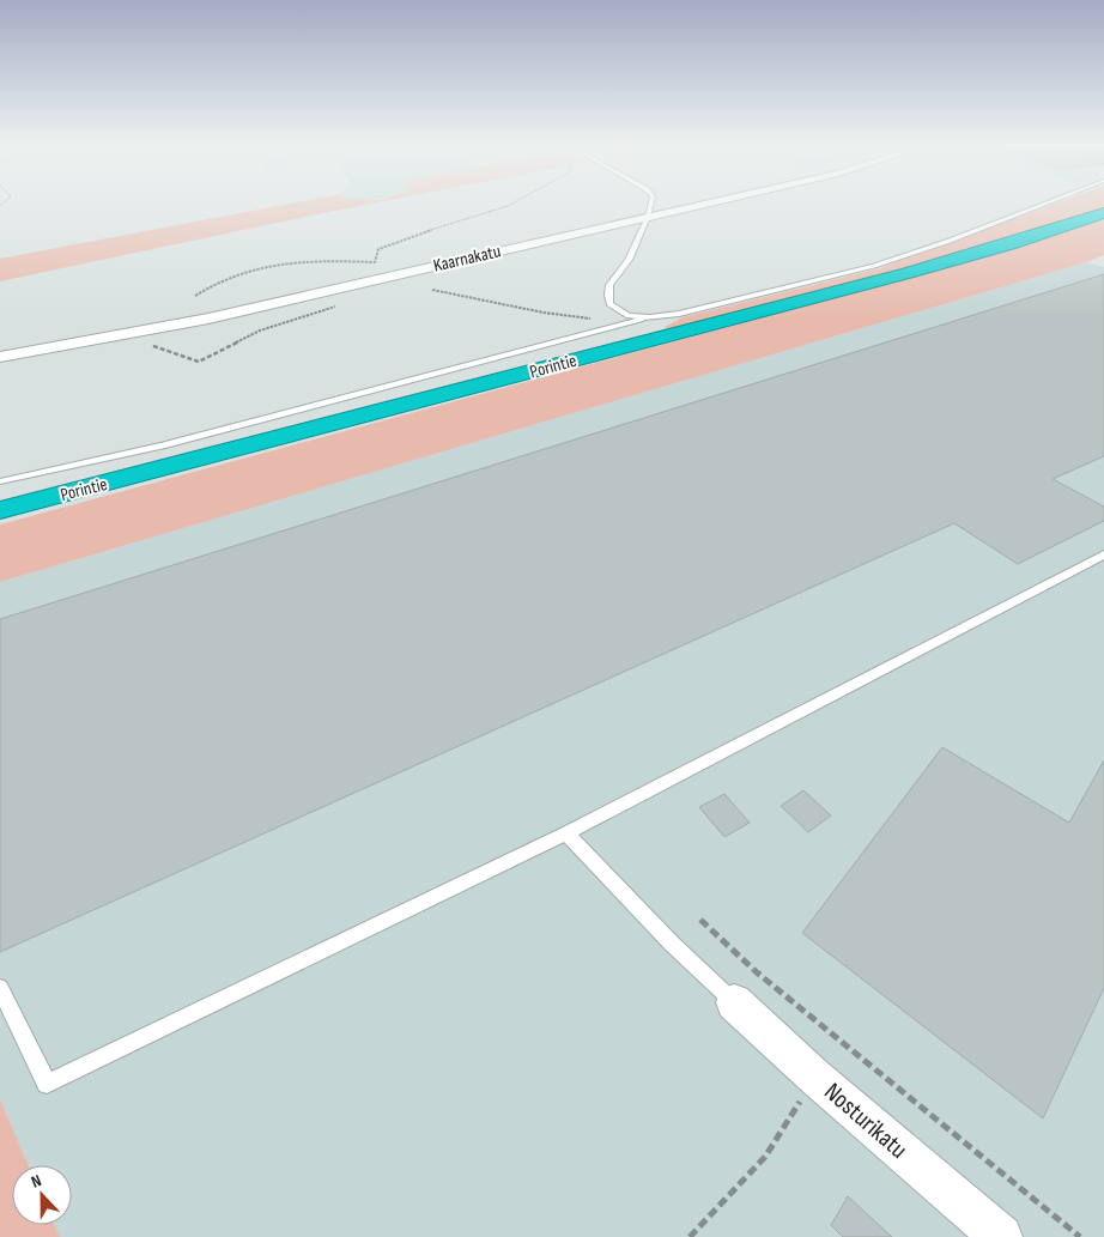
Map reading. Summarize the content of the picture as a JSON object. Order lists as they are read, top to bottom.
{
  "streets": {
    "highway": ["Porintie"],
    "street": ["Kaarnakatu", "Nosturikatu"]
  },
  "north": "top"
}
